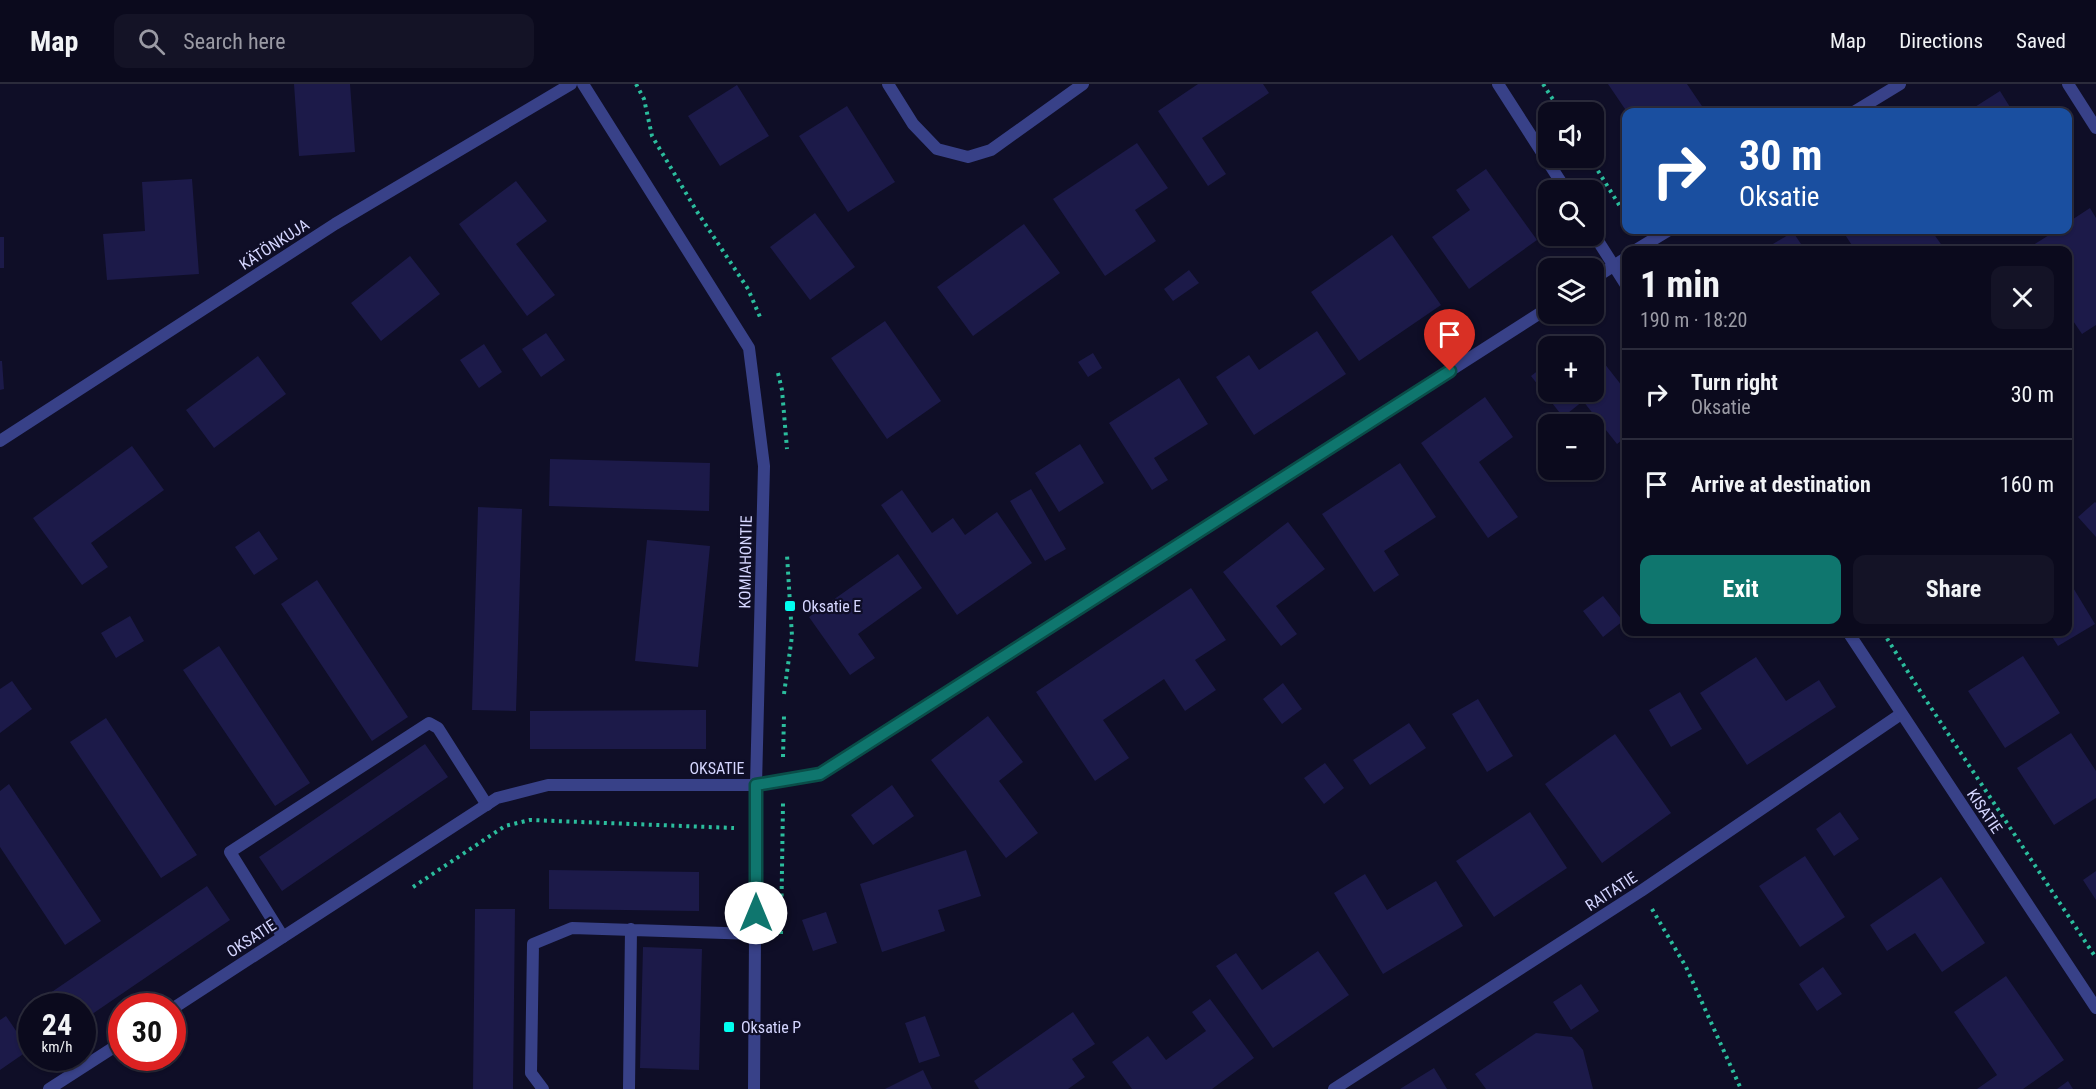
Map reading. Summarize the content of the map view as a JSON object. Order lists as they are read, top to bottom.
{
  "streets": {
    "street": [
      "KÄTÖNKUJA",
      "KOMIAHONTIE",
      "OKSATIE",
      "KISATIE",
      "RAITATIE"
    ]
  },
  "crossings": [
    ["KOMIAHONTIE", "OKSATIE"],
    ["KISATIE", "RAITATIE"]
  ],
  "places": {
    "transit": ["Oksatie E", "Oksatie P"]
  },
  "page": {
    "header": "Map",
    "search": "Search here",
    "nav": ["Map", "Directions", "Saved"],
    "map_buttons": ["+", "−"],
    "turn": ["30 m", "Oksatie"],
    "heading": ["1 min", "190 m · 18:20"],
    "list": [
      {
        "name": "Turn right",
        "note": "Oksatie",
        "value": "30 m"
      },
      {
        "name": "Arrive at destination",
        "value": "160 m"
      }
    ],
    "buttons": ["Exit", "Share"],
    "speed": "24 km/h",
    "limit": "30"
  }
}
